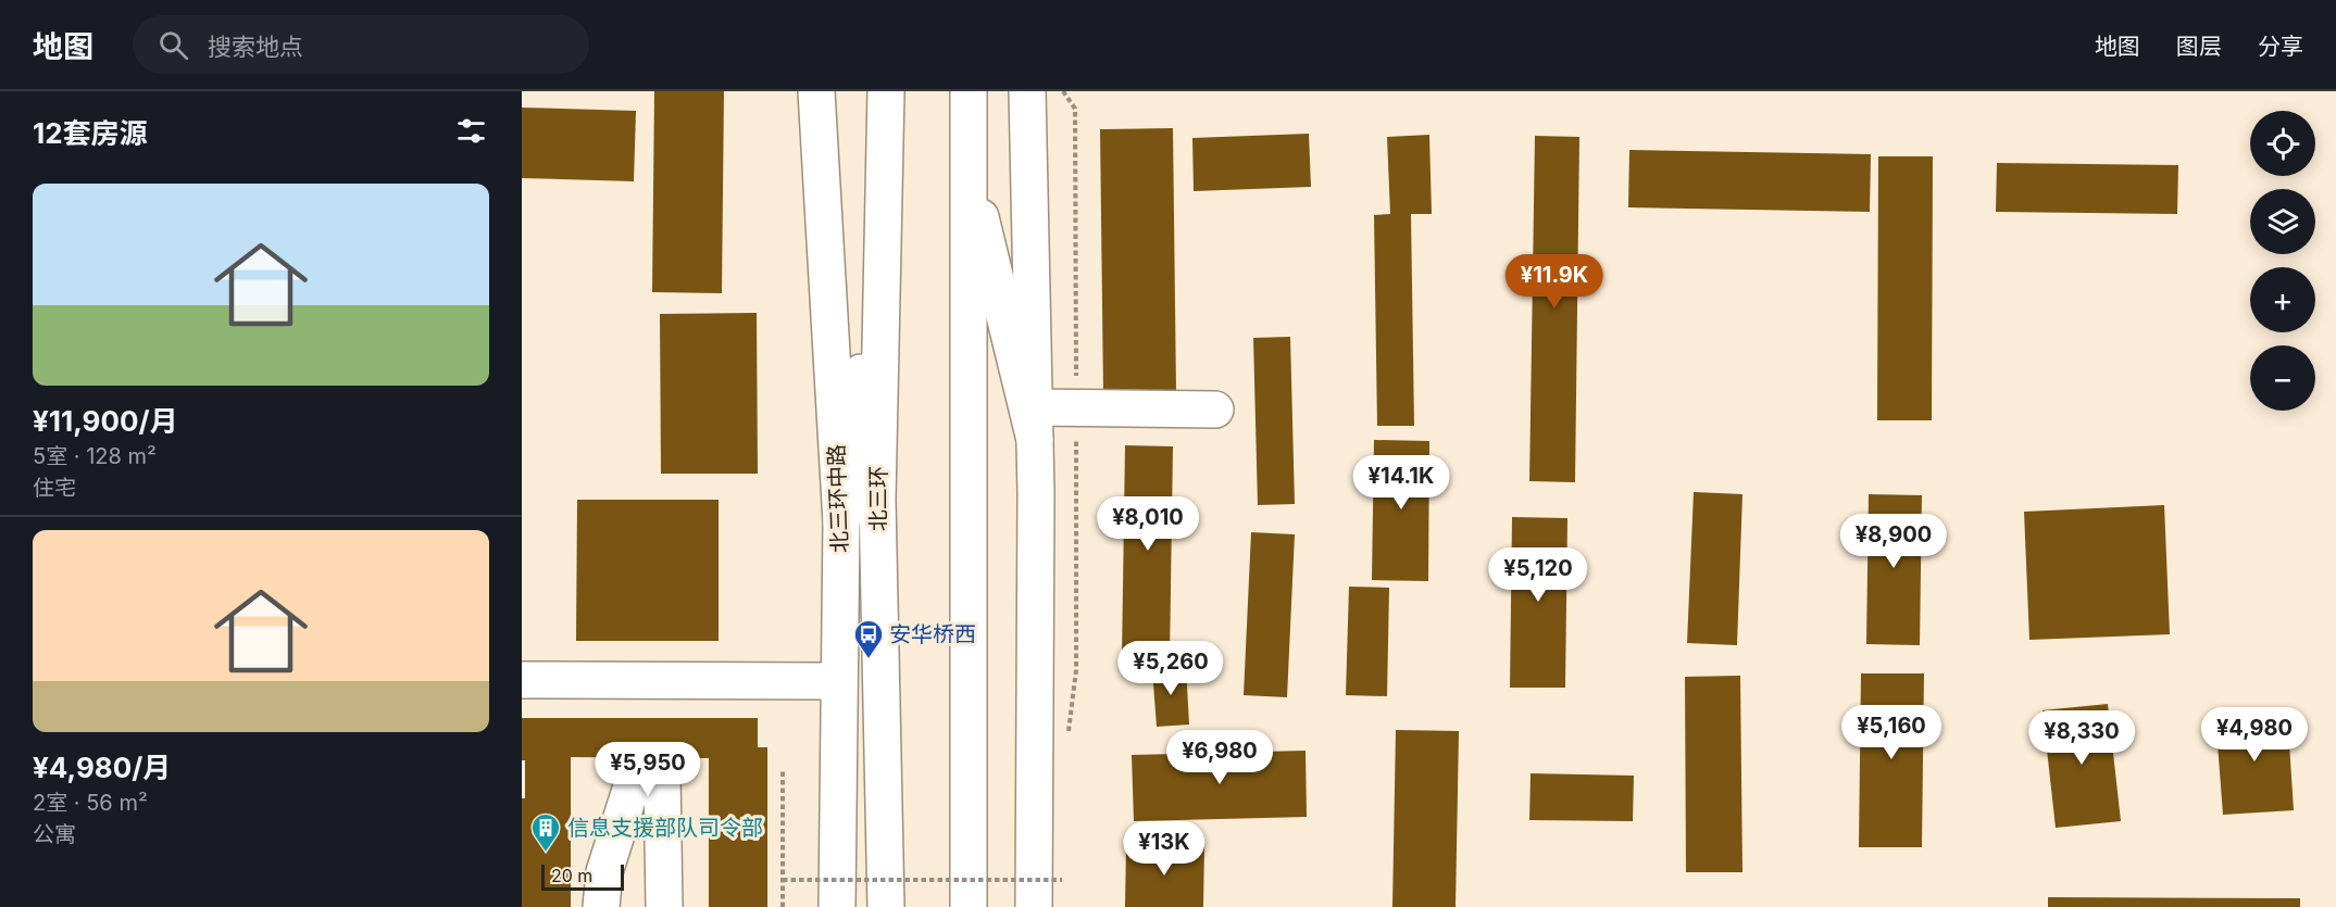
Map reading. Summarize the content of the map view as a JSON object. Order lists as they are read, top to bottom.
{
  "streets": {
    "main road": ["北三环中路", "北三环"]
  },
  "places": {
    "bus stop": ["安华桥西"],
    "building": ["信息支援部队司令部"]
  },
  "scale_bar": "20 m",
  "page": {
    "header": "地图",
    "search": "搜索地点",
    "nav": ["地图", "图层", "分享"],
    "heading": "12套房源",
    "map_buttons": ["+", "−"],
    "list": [
      {
        "name": "¥11,900/月",
        "note": "5室 · 128 m² · 住宅"
      },
      {
        "name": "¥4,980/月",
        "note": "2室 · 56 m² · 公寓"
      }
    ],
    "price": [
      "¥11.9K",
      "¥14.1K",
      "¥8,010",
      "¥8,900",
      "¥5,120",
      "¥5,260",
      "¥5,160",
      "¥4,980",
      "¥8,330",
      "¥6,980",
      "¥5,950",
      "¥13K"
    ],
    "scale": "20 m"
  }
}
